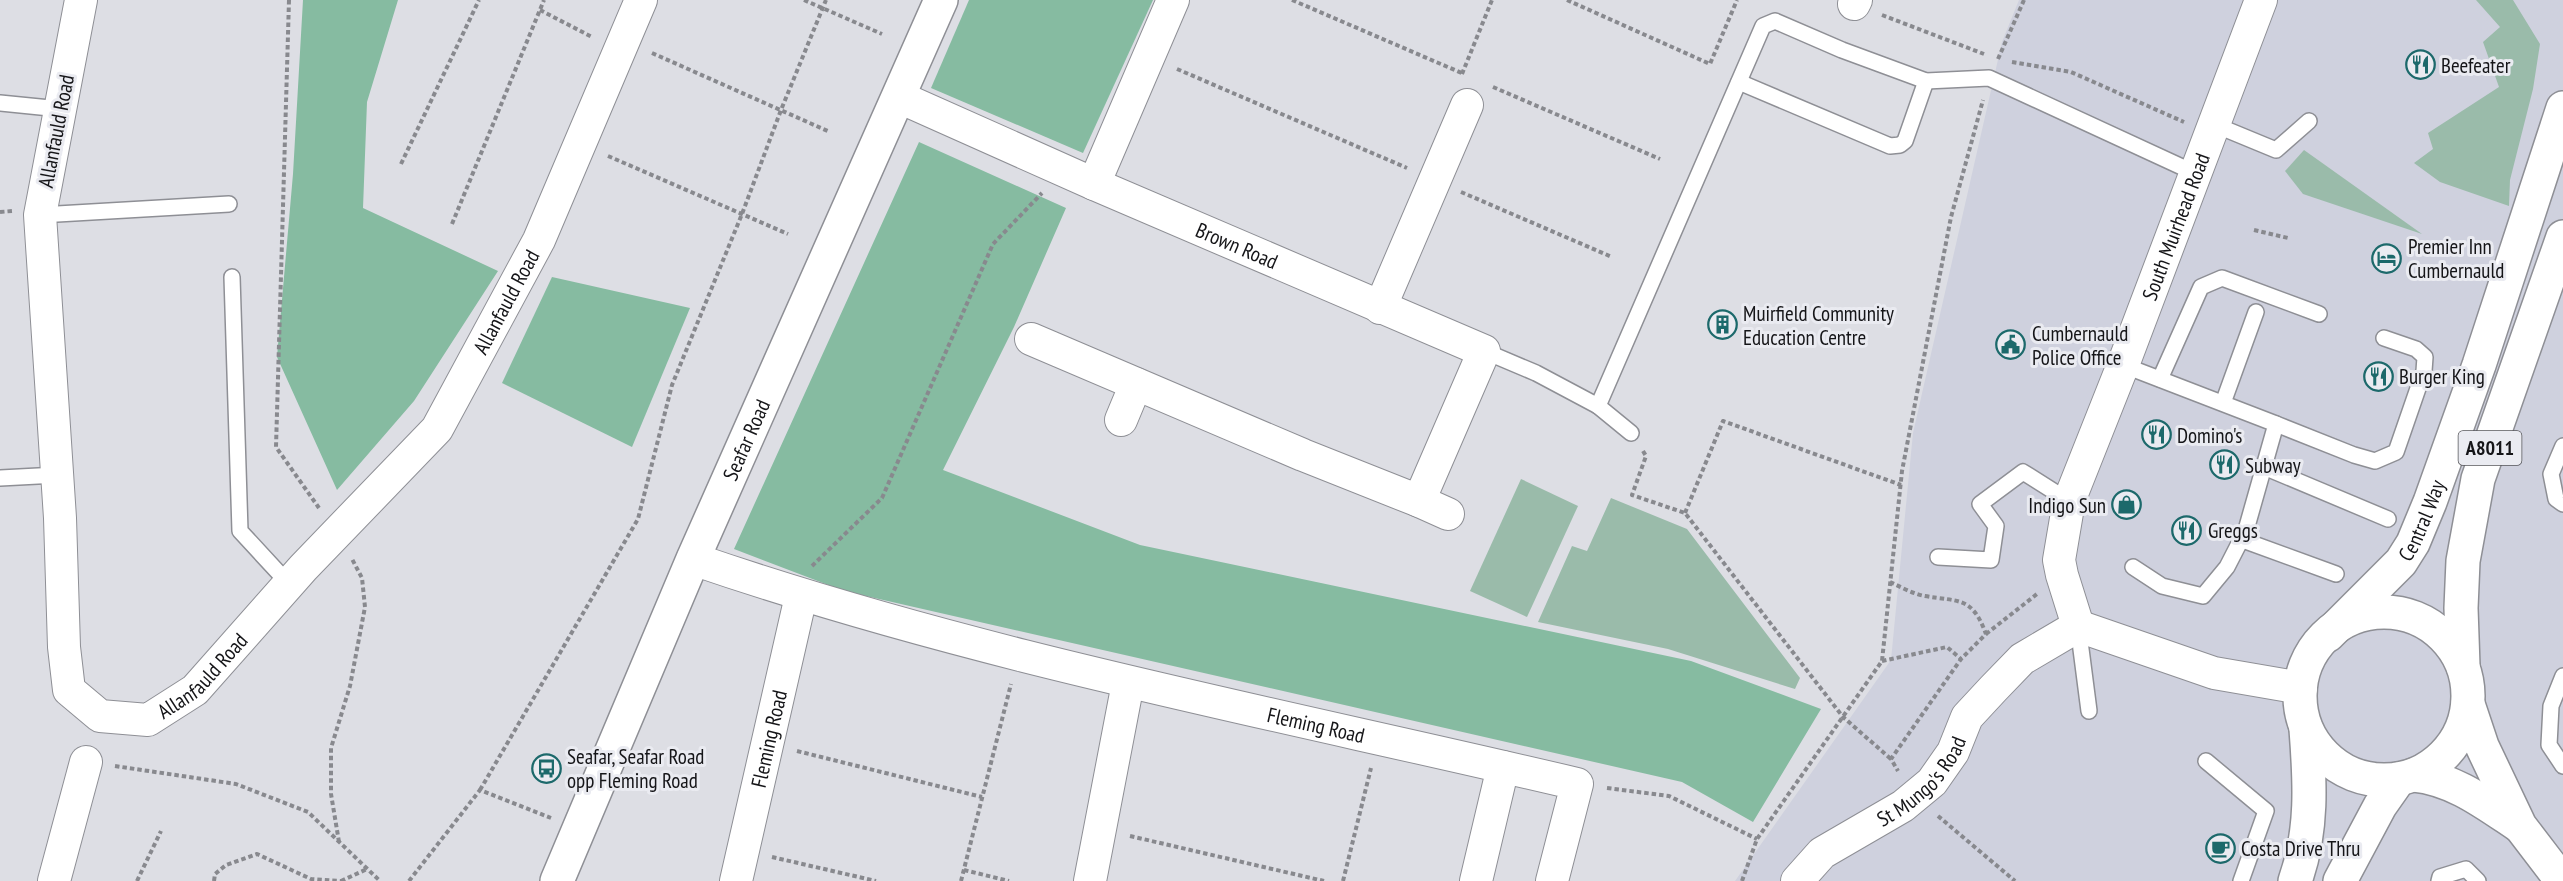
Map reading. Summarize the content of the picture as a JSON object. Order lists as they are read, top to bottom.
{
  "streets": {
    "main road": ["Seafar Road", "A8011", "Central Way"],
    "street": [
      "Allanfauld Road",
      "South Muirhead Road",
      "Brown Road",
      "Fleming Road",
      "St Mungo's Road"
    ]
  },
  "crossings": [
    ["South Muirhead Road", "St Mungo's Road"],
    ["Brown Road", "Seafar Road"],
    ["Seafar Road", "Fleming Road"]
  ],
  "places": {
    "restaurant": [
      "Beefeater",
      "Burger King",
      "Domino's",
      "Subway",
      "Greggs"
    ],
    "hotel": ["Premier Inn Cumbernauld"],
    "building": ["Muirfield Community Education Centre"],
    "public building": ["Cumbernauld Police Office"],
    "shop": ["Indigo Sun"],
    "bus stop": ["Seafar, Seafar Road opp Fleming Road"],
    "cafe": ["Costa Drive Thru"]
  }
}
